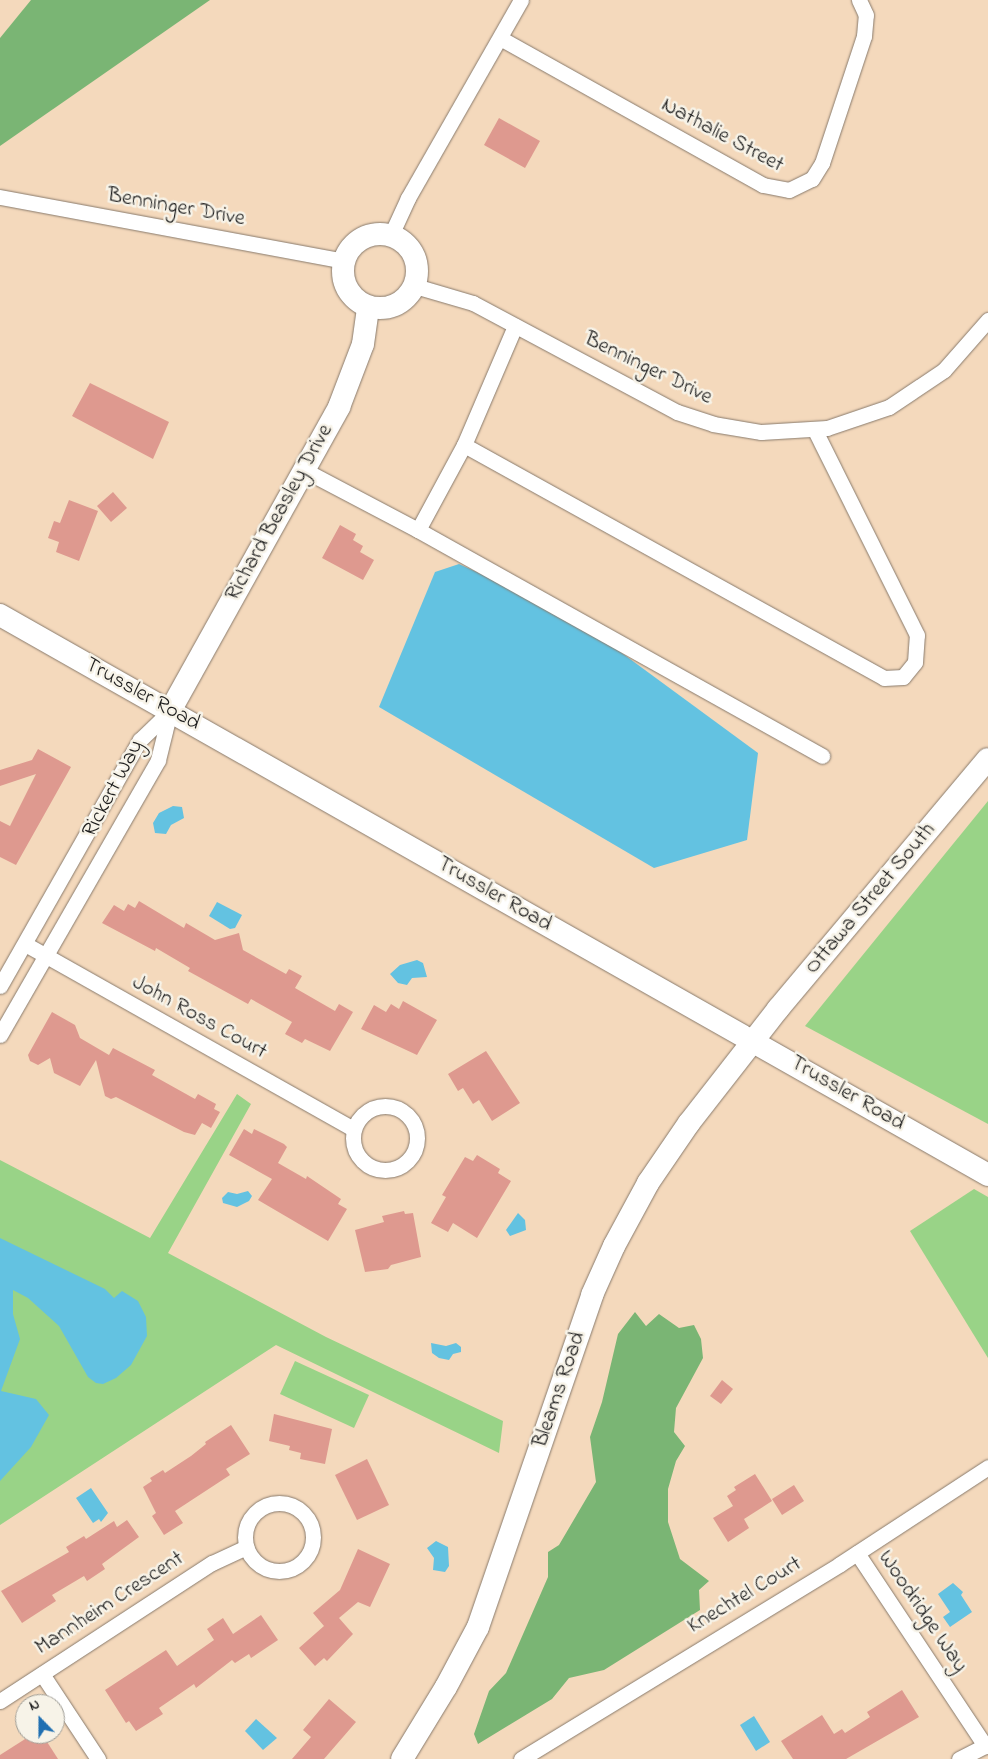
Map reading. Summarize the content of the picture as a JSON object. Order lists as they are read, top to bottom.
{
  "streets": {
    "main road": [
      "Richard Beasley Drive",
      "Trussler Road",
      "Ottawa Street South",
      "Bleams Road"
    ],
    "street": [
      "Nathalie Street",
      "Benninger Drive",
      "Rickert Way",
      "John Ross Court",
      "Knechtel Court",
      "Mannheim Crescent",
      "Woodridge Way"
    ]
  },
  "crossings": [
    ["Benninger Drive", "Richard Beasley Drive"],
    ["Richard Beasley Drive", "Trussler Road"],
    ["Richard Beasley Drive", "Rickert Way"],
    ["Trussler Road", "Rickert Way"],
    ["Trussler Road", "Ottawa Street South"],
    ["Trussler Road", "Bleams Road"],
    ["Rickert Way", "John Ross Court"],
    ["Ottawa Street South", "Bleams Road"],
    ["Knechtel Court", "Woodridge Way"]
  ],
  "north": "top"
}
